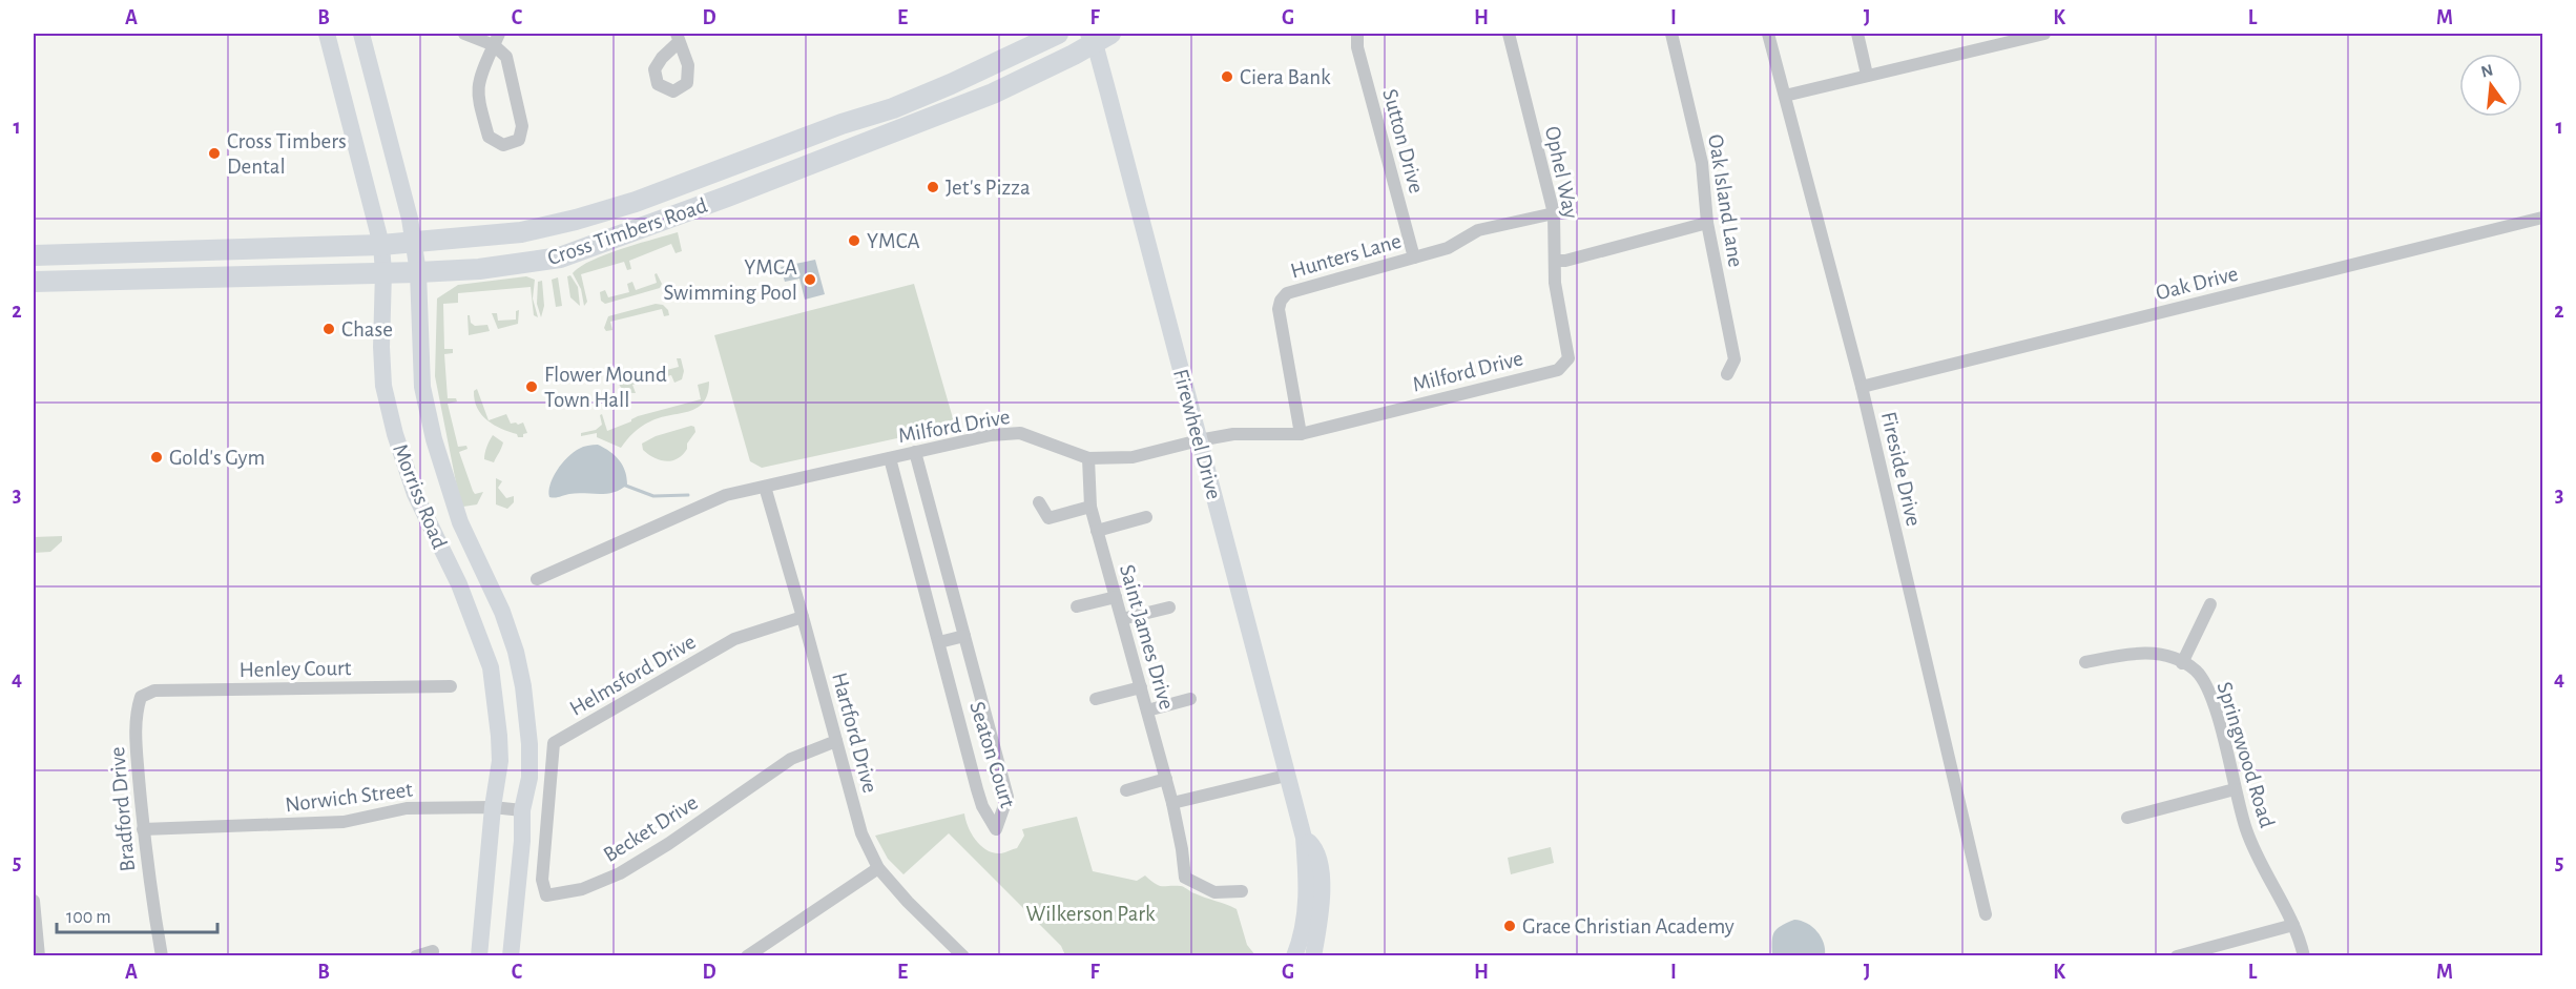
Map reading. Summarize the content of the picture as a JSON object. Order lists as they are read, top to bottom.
{
  "streets": {
    "main road": ["Cross Timbers Road", "Firewheel Drive", "Morriss Road"],
    "street": [
      "Sutton Drive",
      "Ophel Way",
      "Oak Island Lane",
      "Hunters Lane",
      "Oak Drive",
      "Milford Drive",
      "Fireside Drive",
      "Saint James Drive",
      "Henley Court",
      "Helmsford Drive",
      "Hartford Drive",
      "Seaton Court",
      "Springwood Road",
      "Norwich Street",
      "Bradford Drive",
      "Becket Drive"
    ]
  },
  "crossings": [
    ["Sutton Drive", "Hunters Lane"],
    ["Ophel Way", "Hunters Lane"],
    ["Ophel Way", "Milford Drive"],
    ["Cross Timbers Road", "Firewheel Drive"],
    ["Cross Timbers Road", "Morriss Road"],
    ["Hunters Lane", "Milford Drive"],
    ["Oak Drive", "Fireside Drive"],
    ["Milford Drive", "Firewheel Drive"],
    ["Milford Drive", "Saint James Drive"],
    ["Milford Drive", "Hartford Drive"],
    ["Milford Drive", "Seaton Court"],
    ["Morriss Road", "Norwich Street"],
    ["Henley Court", "Bradford Drive"],
    ["Helmsford Drive", "Hartford Drive"],
    ["Helmsford Drive", "Becket Drive"],
    ["Hartford Drive", "Becket Drive"],
    ["Norwich Street", "Bradford Drive"]
  ],
  "parks": ["Wilkerson Park"],
  "places": [
    "Ciera Bank",
    "Cross Timbers Dental",
    "Jet's Pizza",
    "YMCA",
    "YMCA Swimming Pool",
    "Chase",
    "Flower Mound Town Hall",
    "Gold's Gym",
    "Grace Christian Academy"
  ],
  "scale_bar": "100 m",
  "north": "top",
  "grid": {
    "columns": [
      "A",
      "B",
      "C",
      "D",
      "E",
      "F",
      "G",
      "H",
      "I",
      "J",
      "K",
      "L",
      "M"
    ],
    "rows": [
      "1",
      "2",
      "3",
      "4",
      "5"
    ]
  }
}
